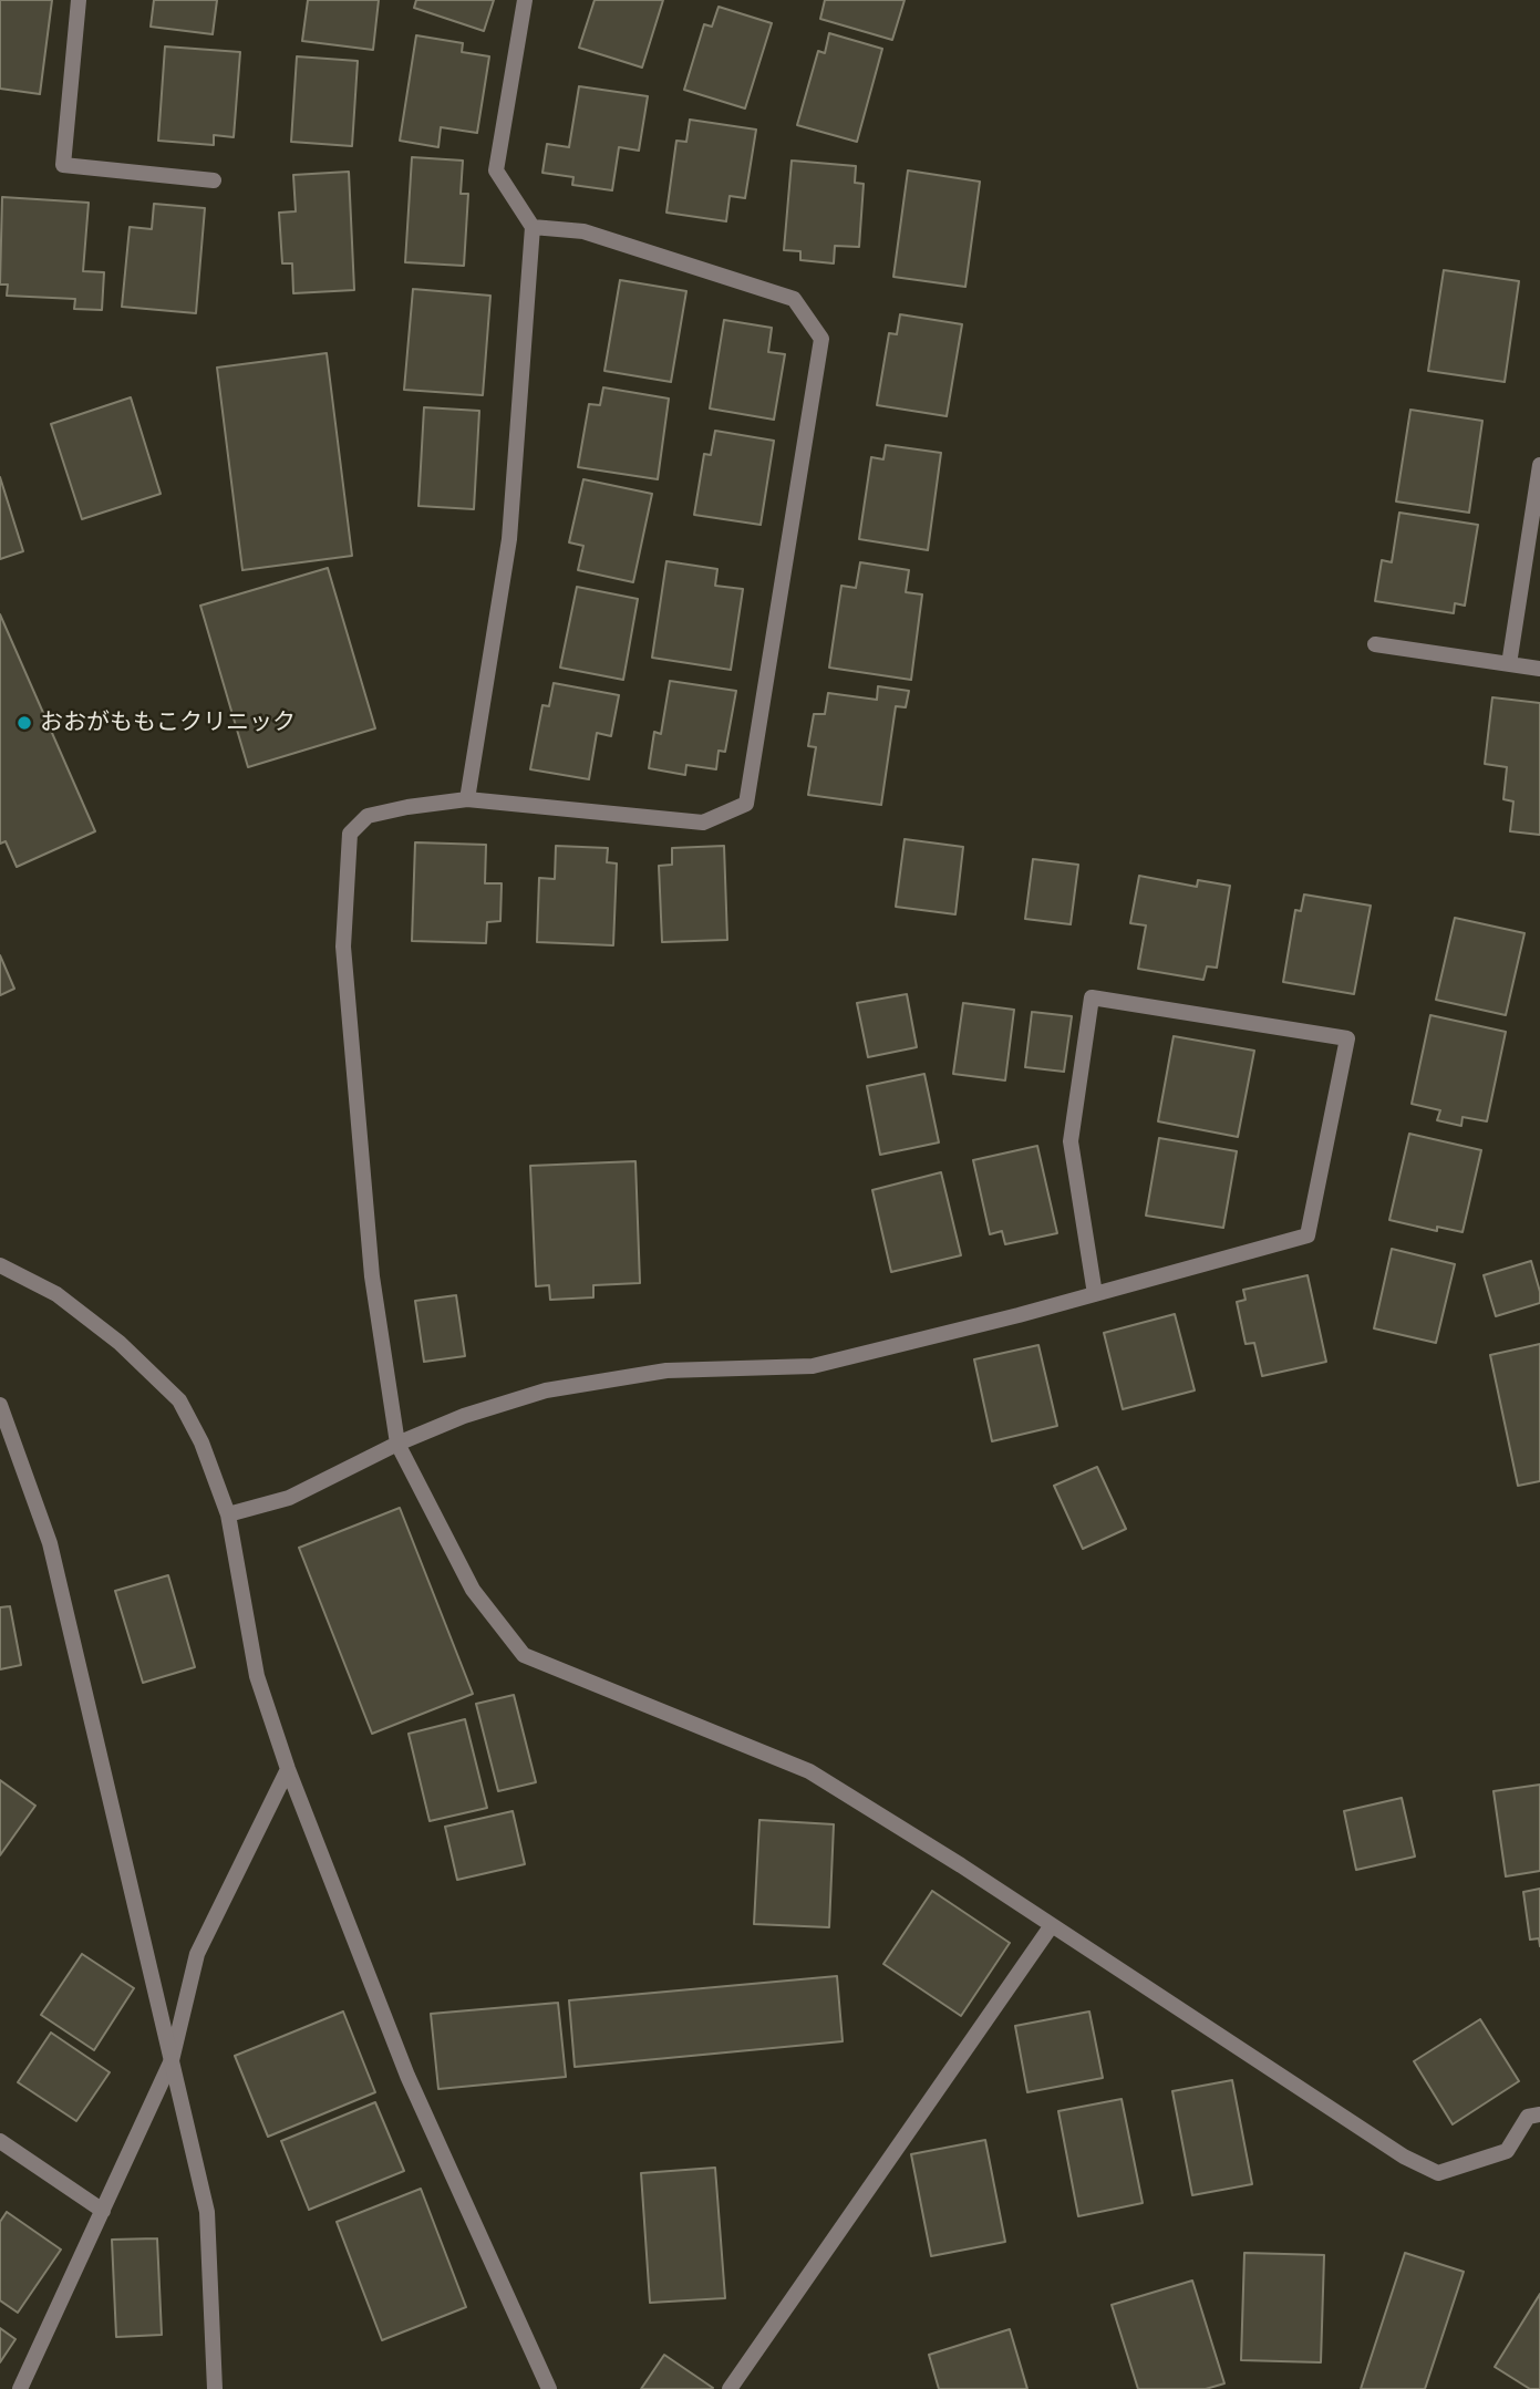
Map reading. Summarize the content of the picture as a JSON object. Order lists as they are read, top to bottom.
{
  "places": ["おおがももこクリニック"]
}
